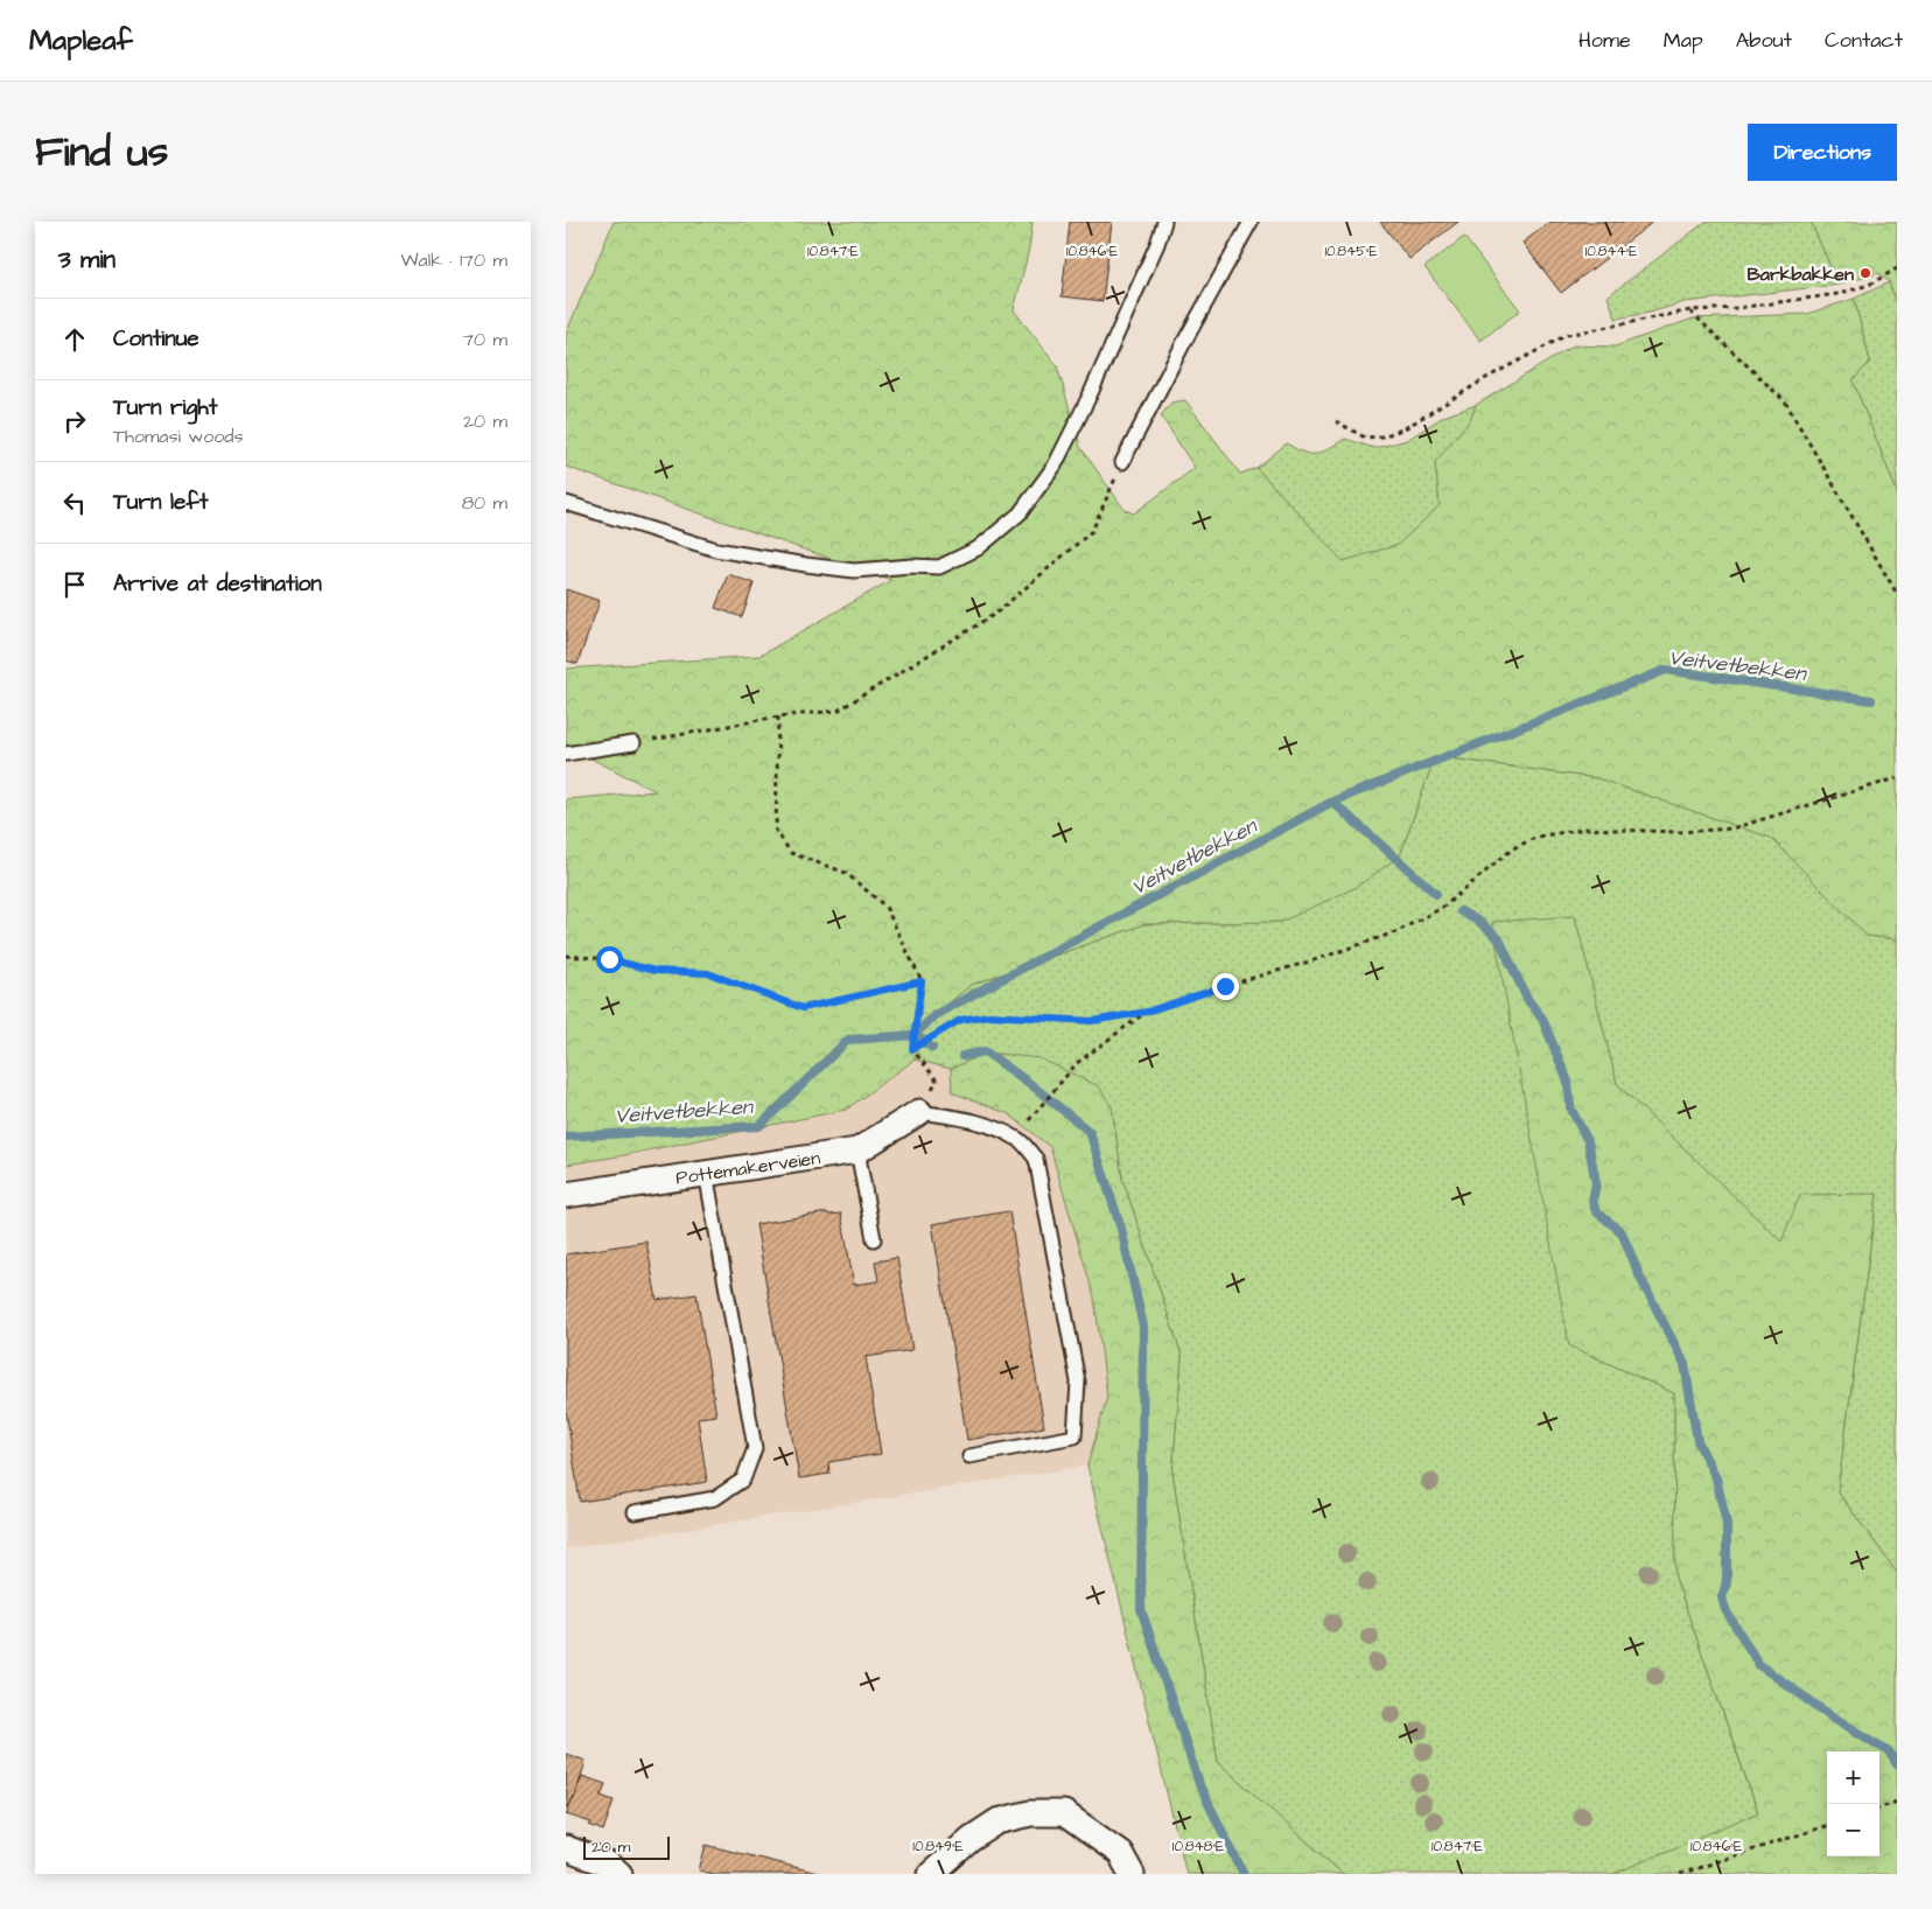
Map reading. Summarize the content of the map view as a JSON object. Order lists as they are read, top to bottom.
{
  "streets": {
    "street": ["Pottemakerveien"]
  },
  "water": ["Veitvetbekken"],
  "places": ["Barkbakken"],
  "scale_bar": "20 m",
  "page": {
    "header": "Mapleaf",
    "nav": [
      "Home",
      "Map",
      "About",
      "Contact"
    ],
    "title": "Find us",
    "buttons": "Directions",
    "heading": ["3 min", "Walk · 170 m"],
    "list": [
      ["Continue", "70 m"],
      ["Turn right", "Thomasi woods", "20 m"],
      ["Turn left", "80 m"],
      "Arrive at destination"
    ],
    "map_buttons": ["+", "−"],
    "scale": "20 m"
  },
  "coordinates": [
    "10.847°E",
    "10.846°E",
    "10.845°E",
    "10.844°E",
    "10.849°E",
    "10.848°E"
  ]
}
